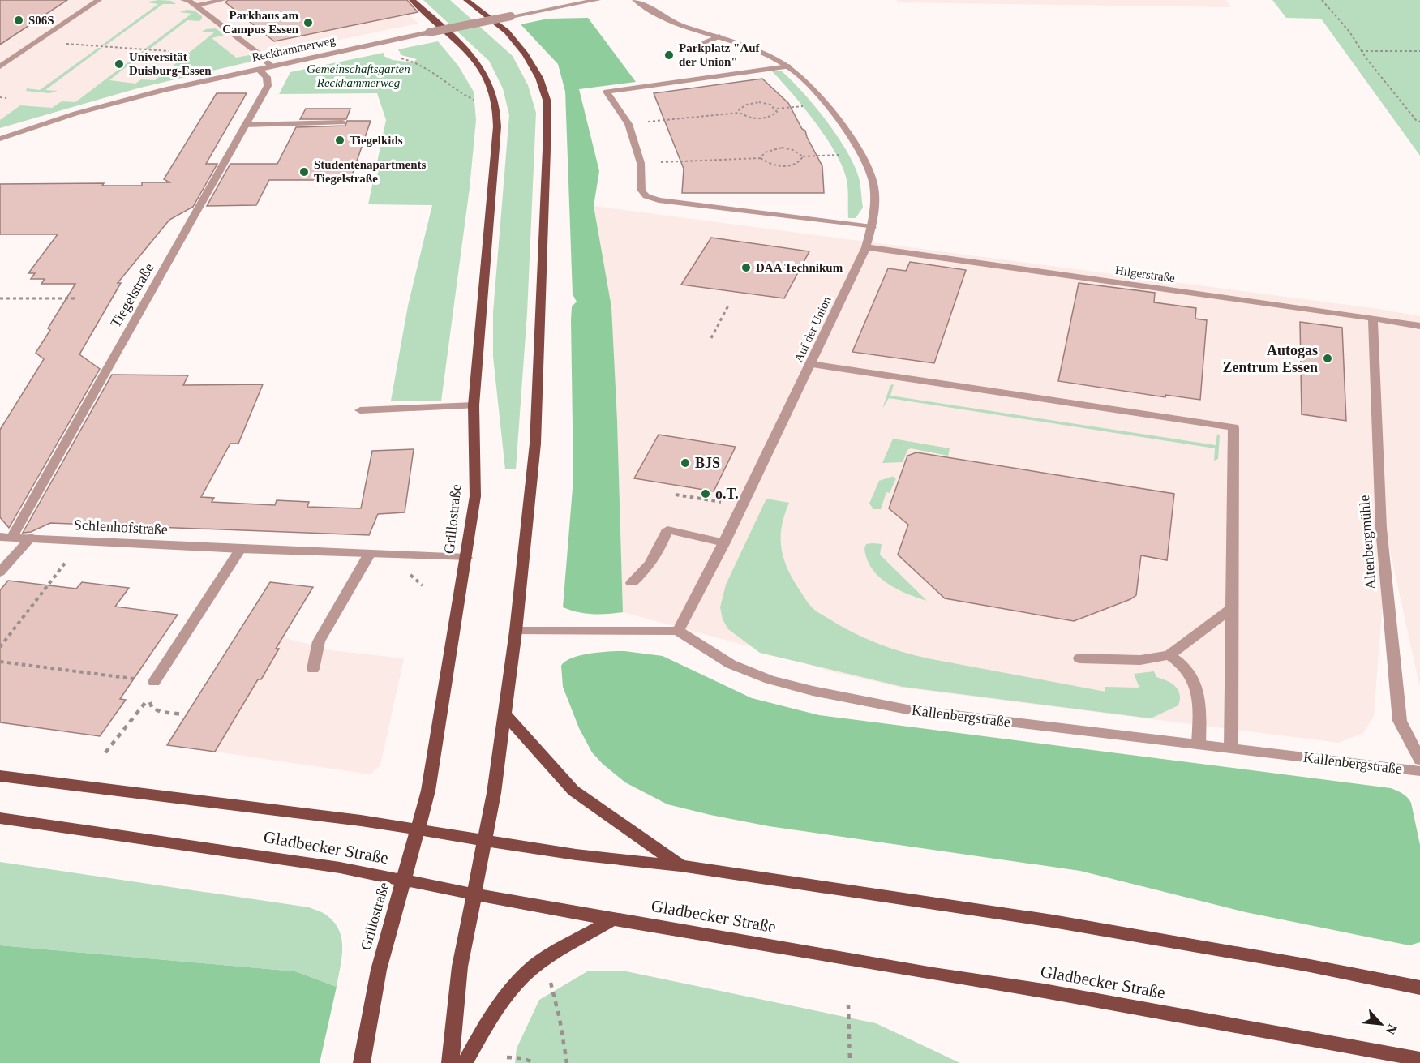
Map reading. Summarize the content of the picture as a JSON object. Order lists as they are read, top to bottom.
{
  "streets": {
    "main road": ["Grillostraße", "Gladbecker Straße"],
    "street": [
      "Reckhammerweg",
      "Hilgerstraße",
      "Tiegelstraße",
      "Auf der Union",
      "Schlenhofstraße",
      "Altenbergmühle",
      "Kallenbergstraße"
    ]
  },
  "crossings": [
    ["Reckhammerweg", "Tiegelstraße"],
    ["Hilgerstraße", "Auf der Union"],
    ["Hilgerstraße", "Altenbergmühle"],
    ["Tiegelstraße", "Schlenhofstraße"],
    ["Auf der Union", "Kallenbergstraße"],
    ["Grillostraße", "Schlenhofstraße"],
    ["Grillostraße", "Gladbecker Straße"]
  ],
  "parks": ["Gemeinschaftsgarten Reckhammerweg"],
  "places": [
    "S06S",
    "Parkhaus am Campus Essen",
    "Parkplatz \"Auf der Union\"",
    "Universität Duisburg-Essen",
    "Tiegelkids",
    "Studentenapartments Tiegelstraße",
    "DAA Technikum",
    "Autogas Zentrum Essen",
    "BJS",
    "o.T."
  ],
  "north": "bottom right"
}
